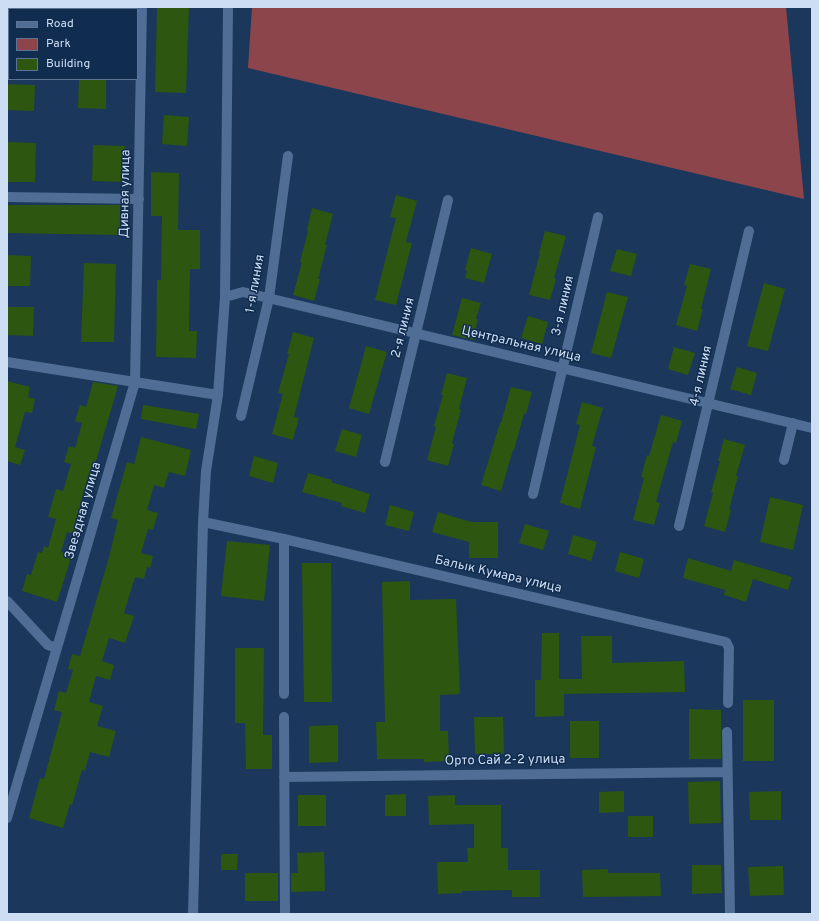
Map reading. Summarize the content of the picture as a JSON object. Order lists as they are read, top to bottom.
{
  "streets": {
    "street": [
      "Дивная улица",
      "1-я линия",
      "3-я линия",
      "2-я линия",
      "Центральная улица",
      "4-я линия",
      "Звездная улица",
      "Балык Кумара улица",
      "Орто Сай 2-2 улица"
    ]
  },
  "crossings": [
    ["Дивная улица", "Звездная улица"],
    ["1-я линия", "Центральная улица"],
    ["3-я линия", "Центральная улица"],
    ["2-я линия", "Центральная улица"],
    ["Центральная улица", "4-я линия"]
  ],
  "legend": ["Road", "Park", "Building"]
}
